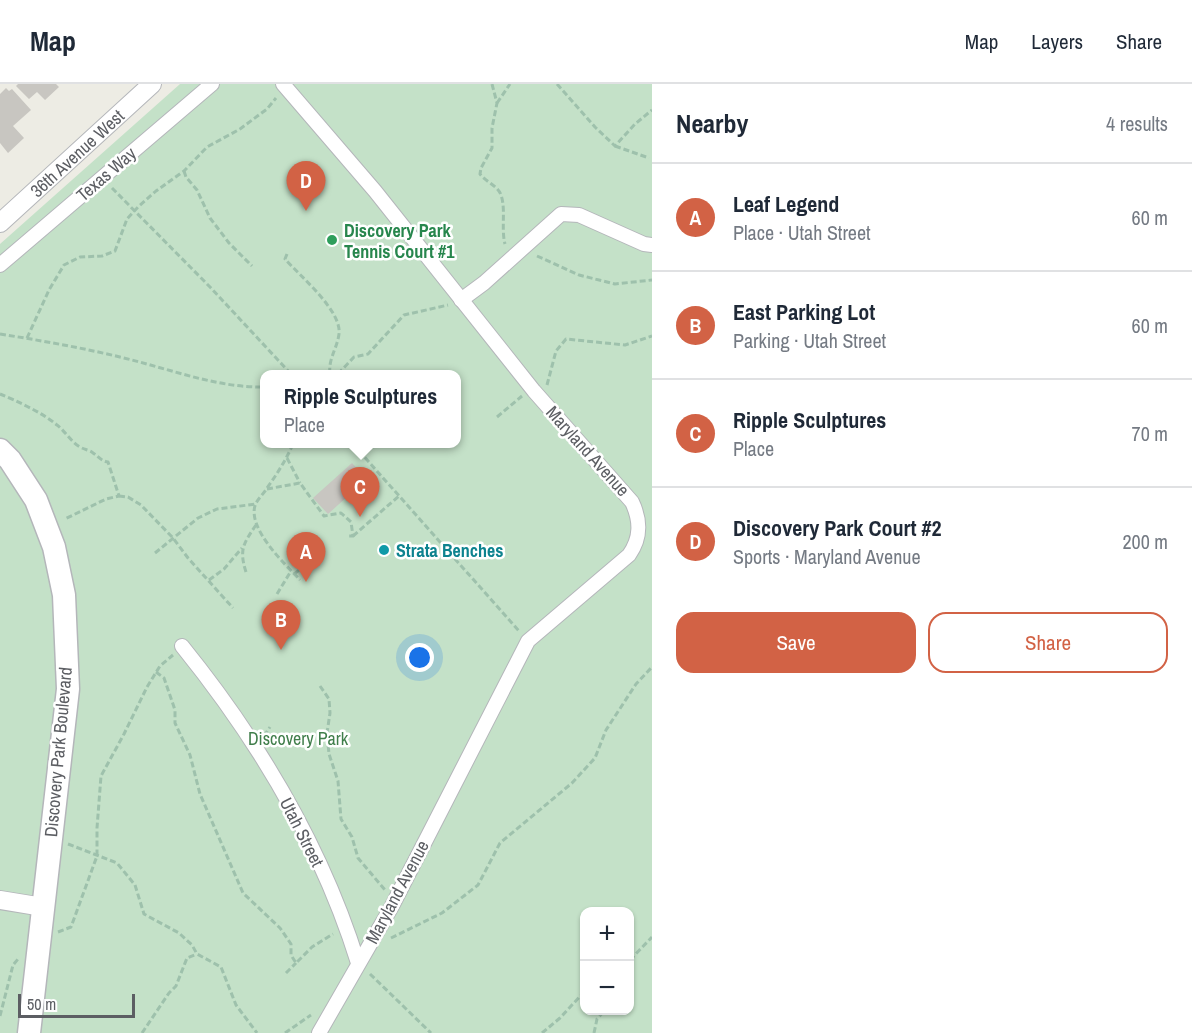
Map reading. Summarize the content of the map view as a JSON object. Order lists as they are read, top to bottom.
{
  "streets": {
    "street": [
      "36th Avenue West",
      "Texas Way",
      "Maryland Avenue",
      "Discovery Park Boulevard",
      "Utah Street"
    ]
  },
  "crossings": [
    ["Maryland Avenue", "Utah Street"]
  ],
  "parks": ["Discovery Park"],
  "places": ["Discovery Park Tennis Court #1", "Strata Benches"],
  "scale_bar": "50 m",
  "page": {
    "header": "Map",
    "nav": ["Map", "Layers", "Share"],
    "heading": ["Nearby", "4 results"],
    "pins": [
      "D",
      "C",
      "A",
      "B"
    ],
    "list": [
      {
        "mark": "A",
        "name": "Leaf Legend",
        "note": "Place · Utah Street",
        "value": "60 m"
      },
      {
        "mark": "B",
        "name": "East Parking Lot",
        "note": "Parking · Utah Street",
        "value": "60 m"
      },
      {
        "mark": "C",
        "name": "Ripple Sculptures",
        "note": "Place",
        "value": "70 m"
      },
      {
        "mark": "D",
        "name": "Discovery Park Court #2",
        "note": "Sports · Maryland Avenue",
        "value": "200 m"
      }
    ],
    "popup": ["Ripple Sculptures", "Place"],
    "buttons": ["Save", "Share"],
    "map_buttons": ["+", "−"],
    "scale": "50 m"
  }
}
